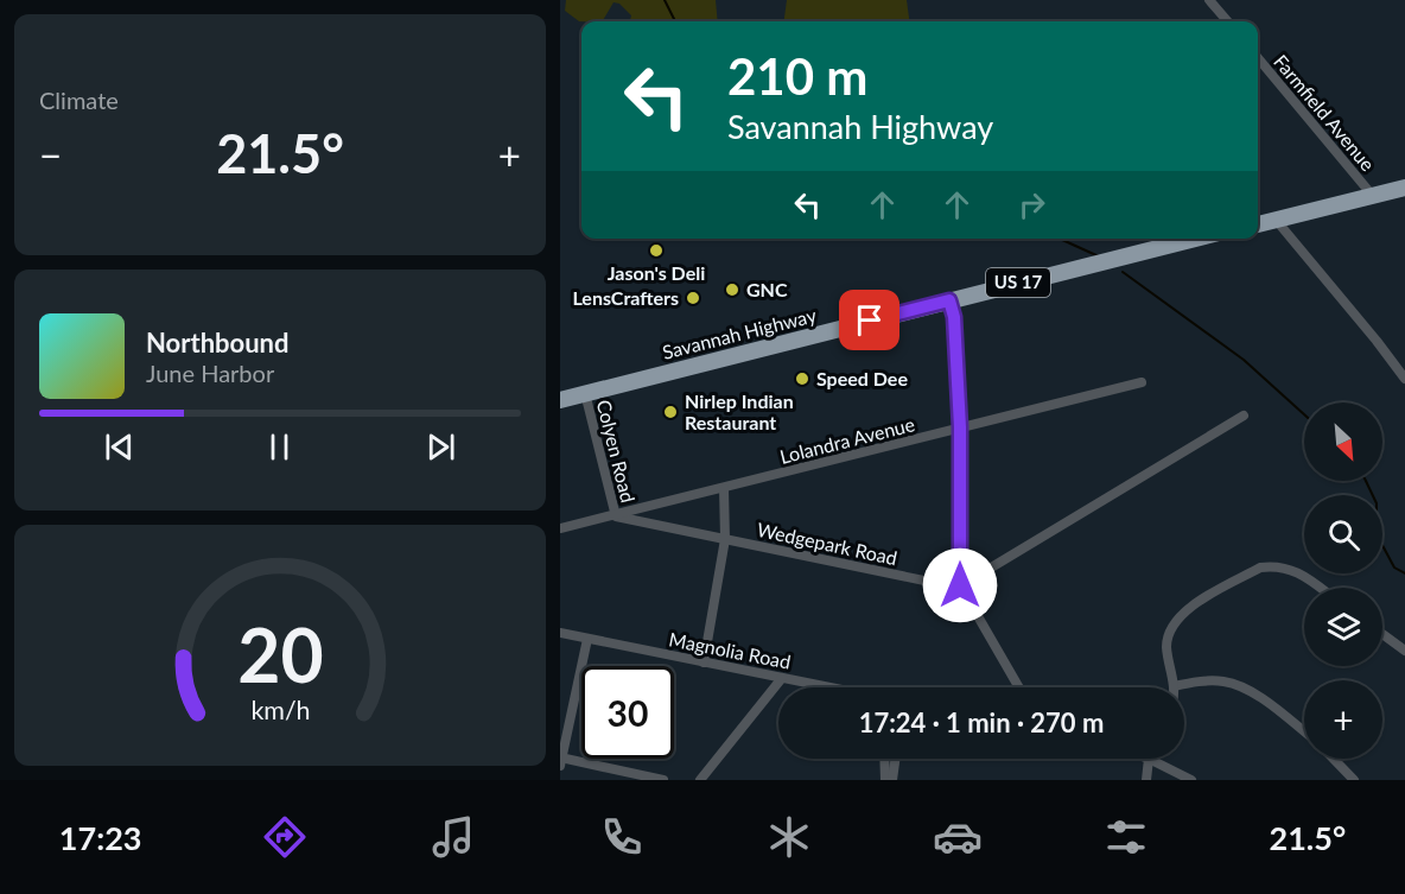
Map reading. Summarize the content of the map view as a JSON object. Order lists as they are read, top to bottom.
{
  "streets": {
    "highway": ["US 17", "Savannah Highway"],
    "street": [
      "Farmfield Avenue",
      "Lolandra Avenue",
      "Colyen Road",
      "Wedgepark Road",
      "Magnolia Road"
    ]
  },
  "crossings": [
    ["Savannah Highway", "Colyen Road"],
    ["Lolandra Avenue", "Colyen Road"],
    ["Lolandra Avenue", "Wedgepark Road"],
    ["Colyen Road", "Wedgepark Road"]
  ],
  "places": [
    "Jason's Deli",
    "GNC",
    "LensCrafters",
    "Speed Dee",
    "Nirlep Indian Restaurant"
  ],
  "north": "bottom right",
  "page": {
    "tile": "Climate",
    "turn": ["210 m", "Savannah Highway"],
    "heat": ["−", "21.5°", "+"],
    "song": ["Northbound", "June Harbor"],
    "map_buttons": "+",
    "limit": "30",
    "trip": "17:24 · 1 min · 270 m",
    "tabs": ["17:23", "21.5°"],
    "gauge": ["20", "km/h"]
  }
}
